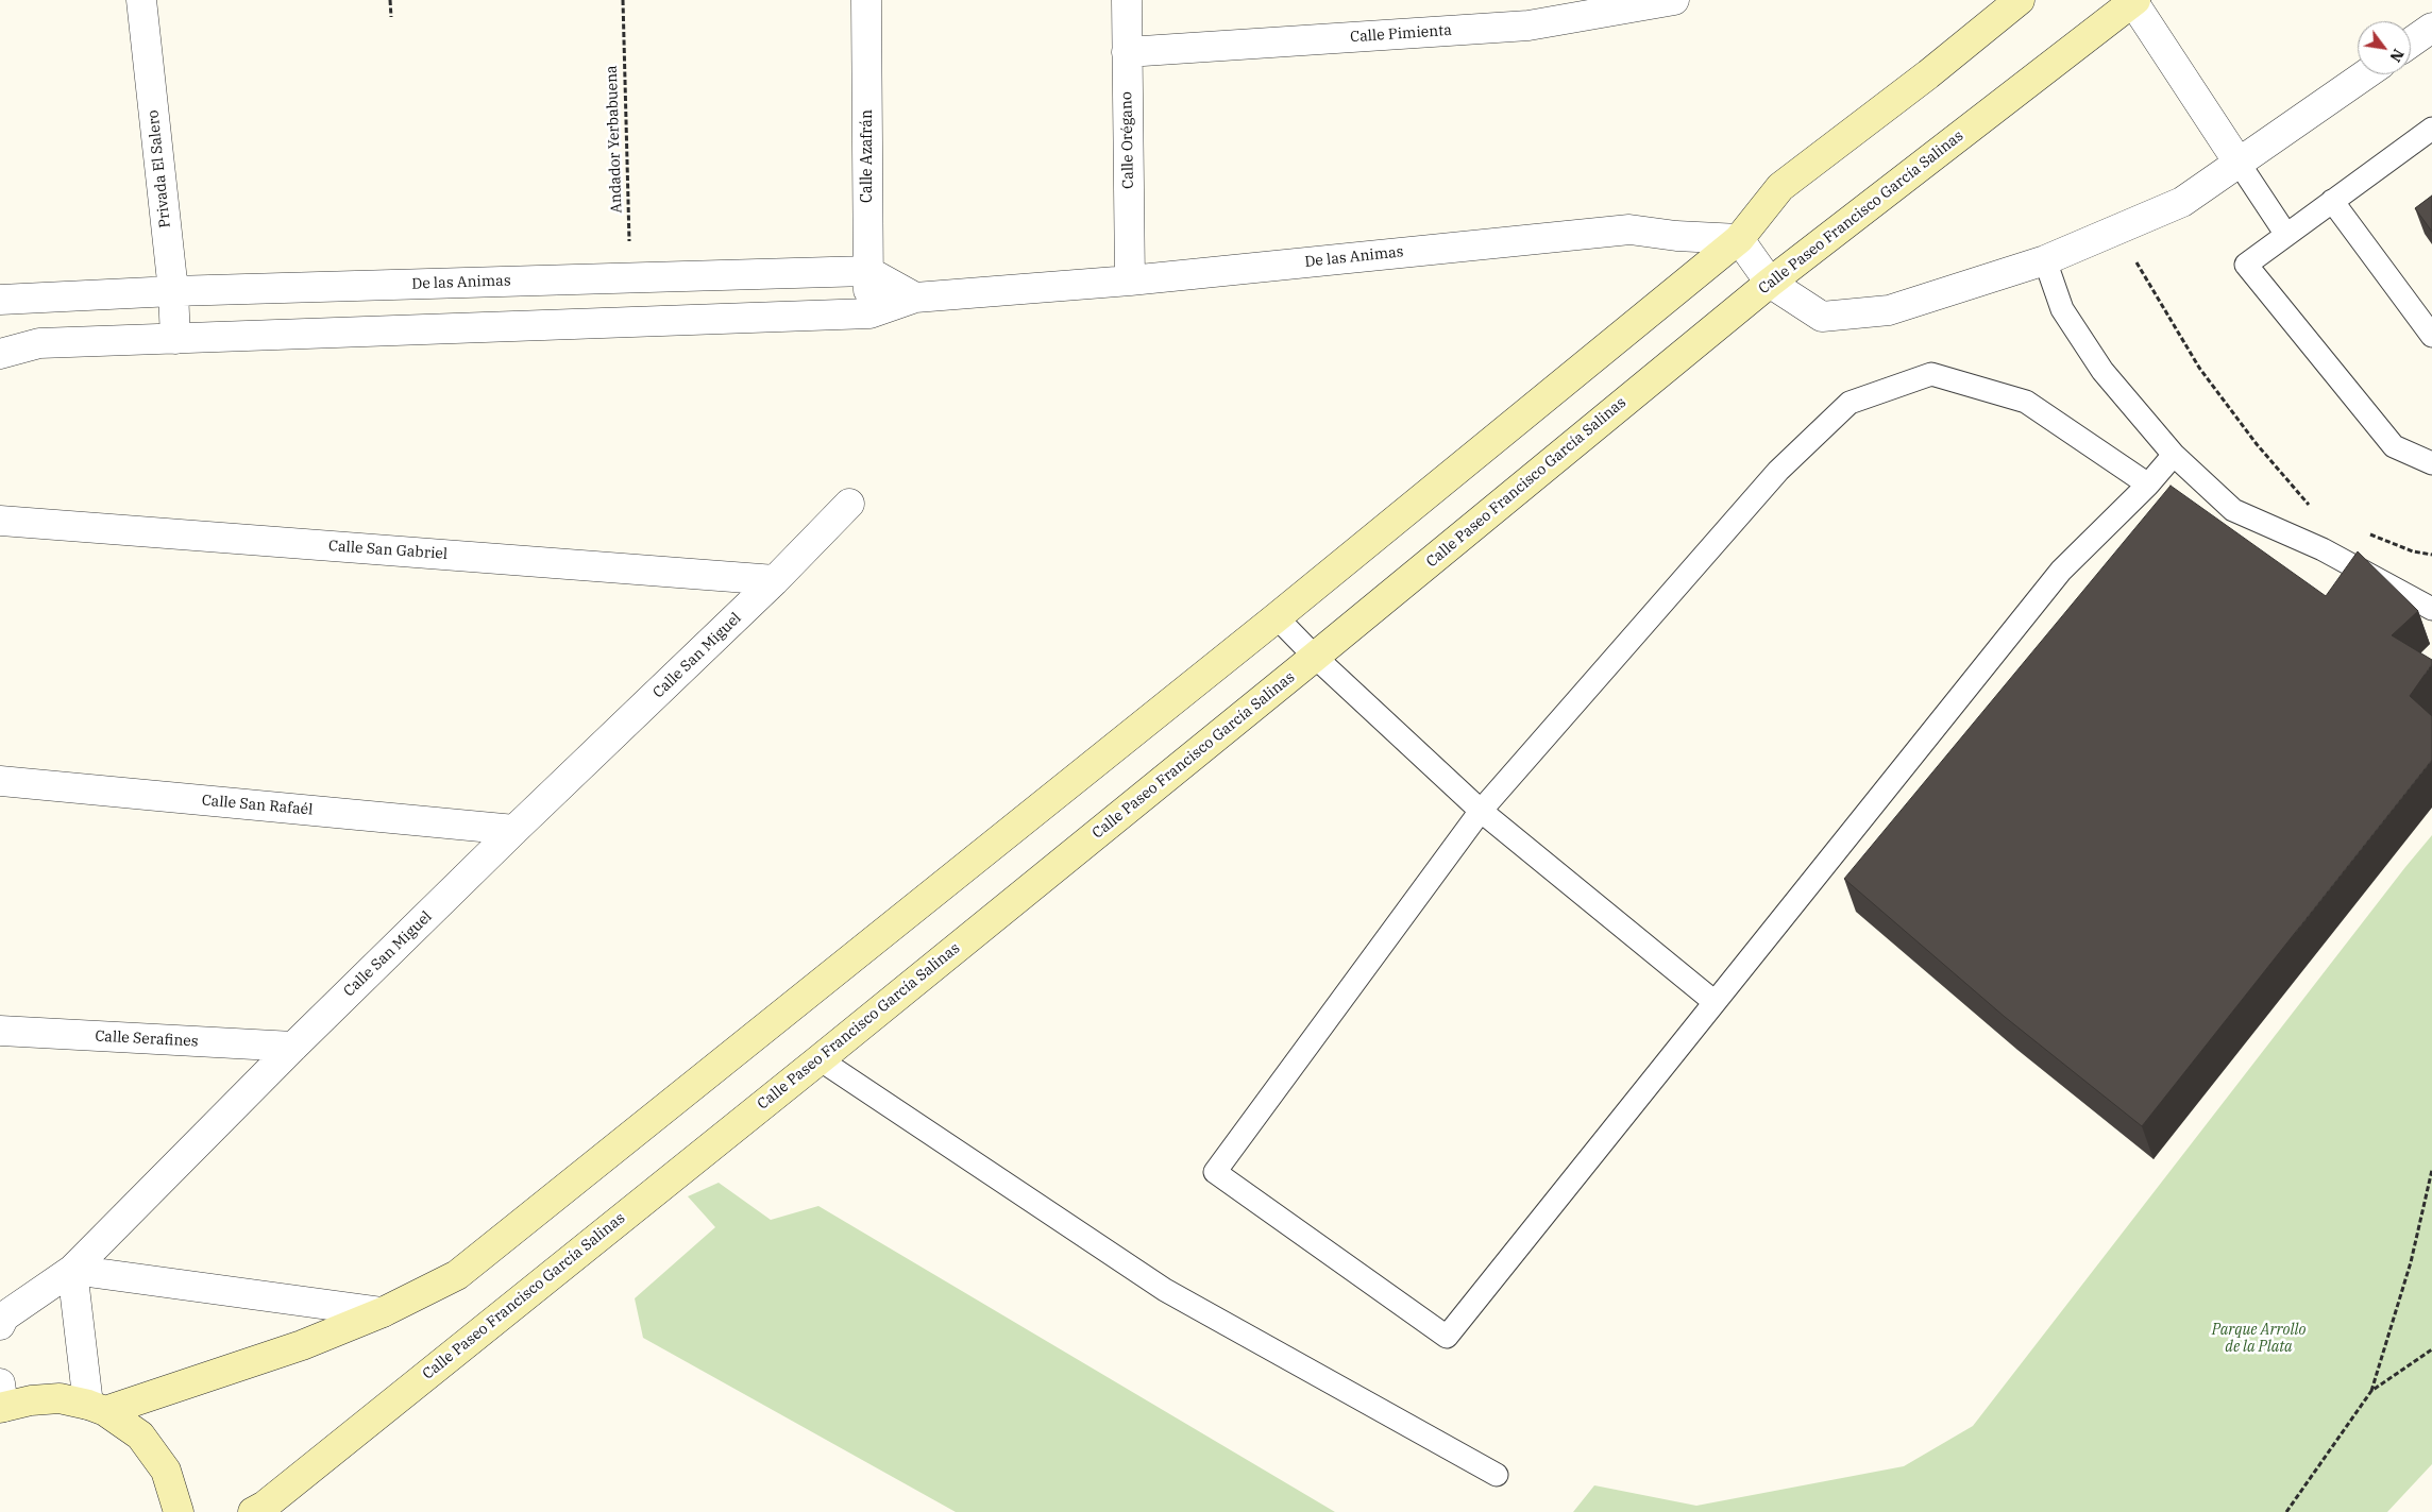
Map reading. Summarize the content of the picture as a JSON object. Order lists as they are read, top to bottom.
{
  "streets": {
    "main road": ["Calle Paseo Francisco García Salinas"],
    "street": [
      "Calle Pimienta",
      "Calle Orégano",
      "Calle Azafrán",
      "Privada El Salero",
      "De las Animas",
      "Calle San Gabriel",
      "Calle San Miguel",
      "Calle San Rafaél",
      "Calle Serafines"
    ],
    "path": ["Andador Yerbabuena"]
  },
  "crossings": [
    ["Calle Pimienta", "Calle Orégano"],
    ["Andador Yerbabuena", "De las Animas"],
    ["Calle Orégano", "De las Animas"],
    ["Calle Azafrán", "De las Animas"],
    ["Privada El Salero", "De las Animas"],
    ["Calle San Gabriel", "Calle San Miguel"],
    ["Calle San Miguel", "Calle San Rafaél"],
    ["Calle San Miguel", "Calle Serafines"]
  ],
  "parks": ["Parque Arrollo de la Plata"],
  "north": "bottom right"
}
